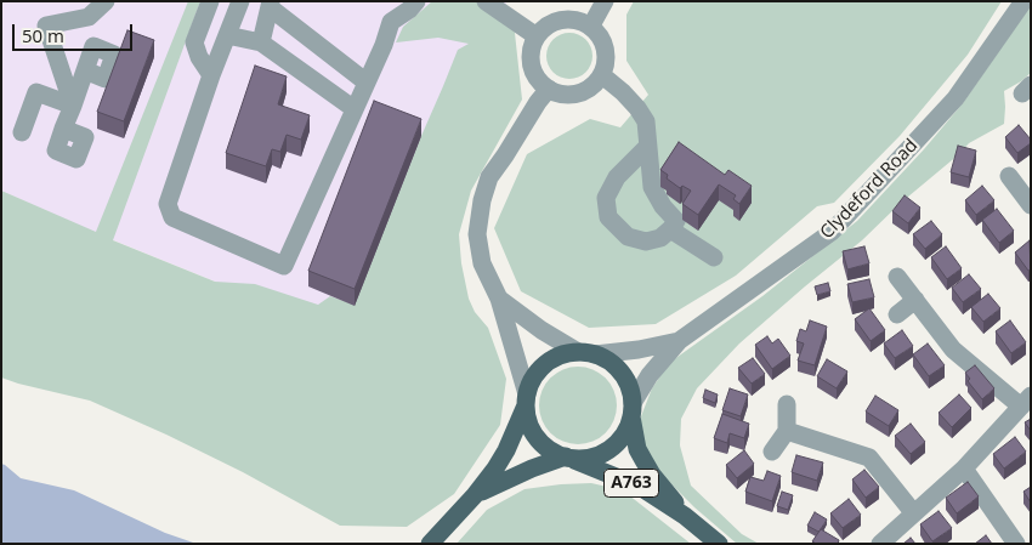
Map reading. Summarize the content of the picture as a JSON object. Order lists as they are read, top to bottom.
{
  "streets": {
    "main road": ["A763"],
    "street": ["Clydeford Road"]
  },
  "crossings": [
    ["Clydeford Road", "A763"]
  ],
  "scale_bar": "50 m"
}
